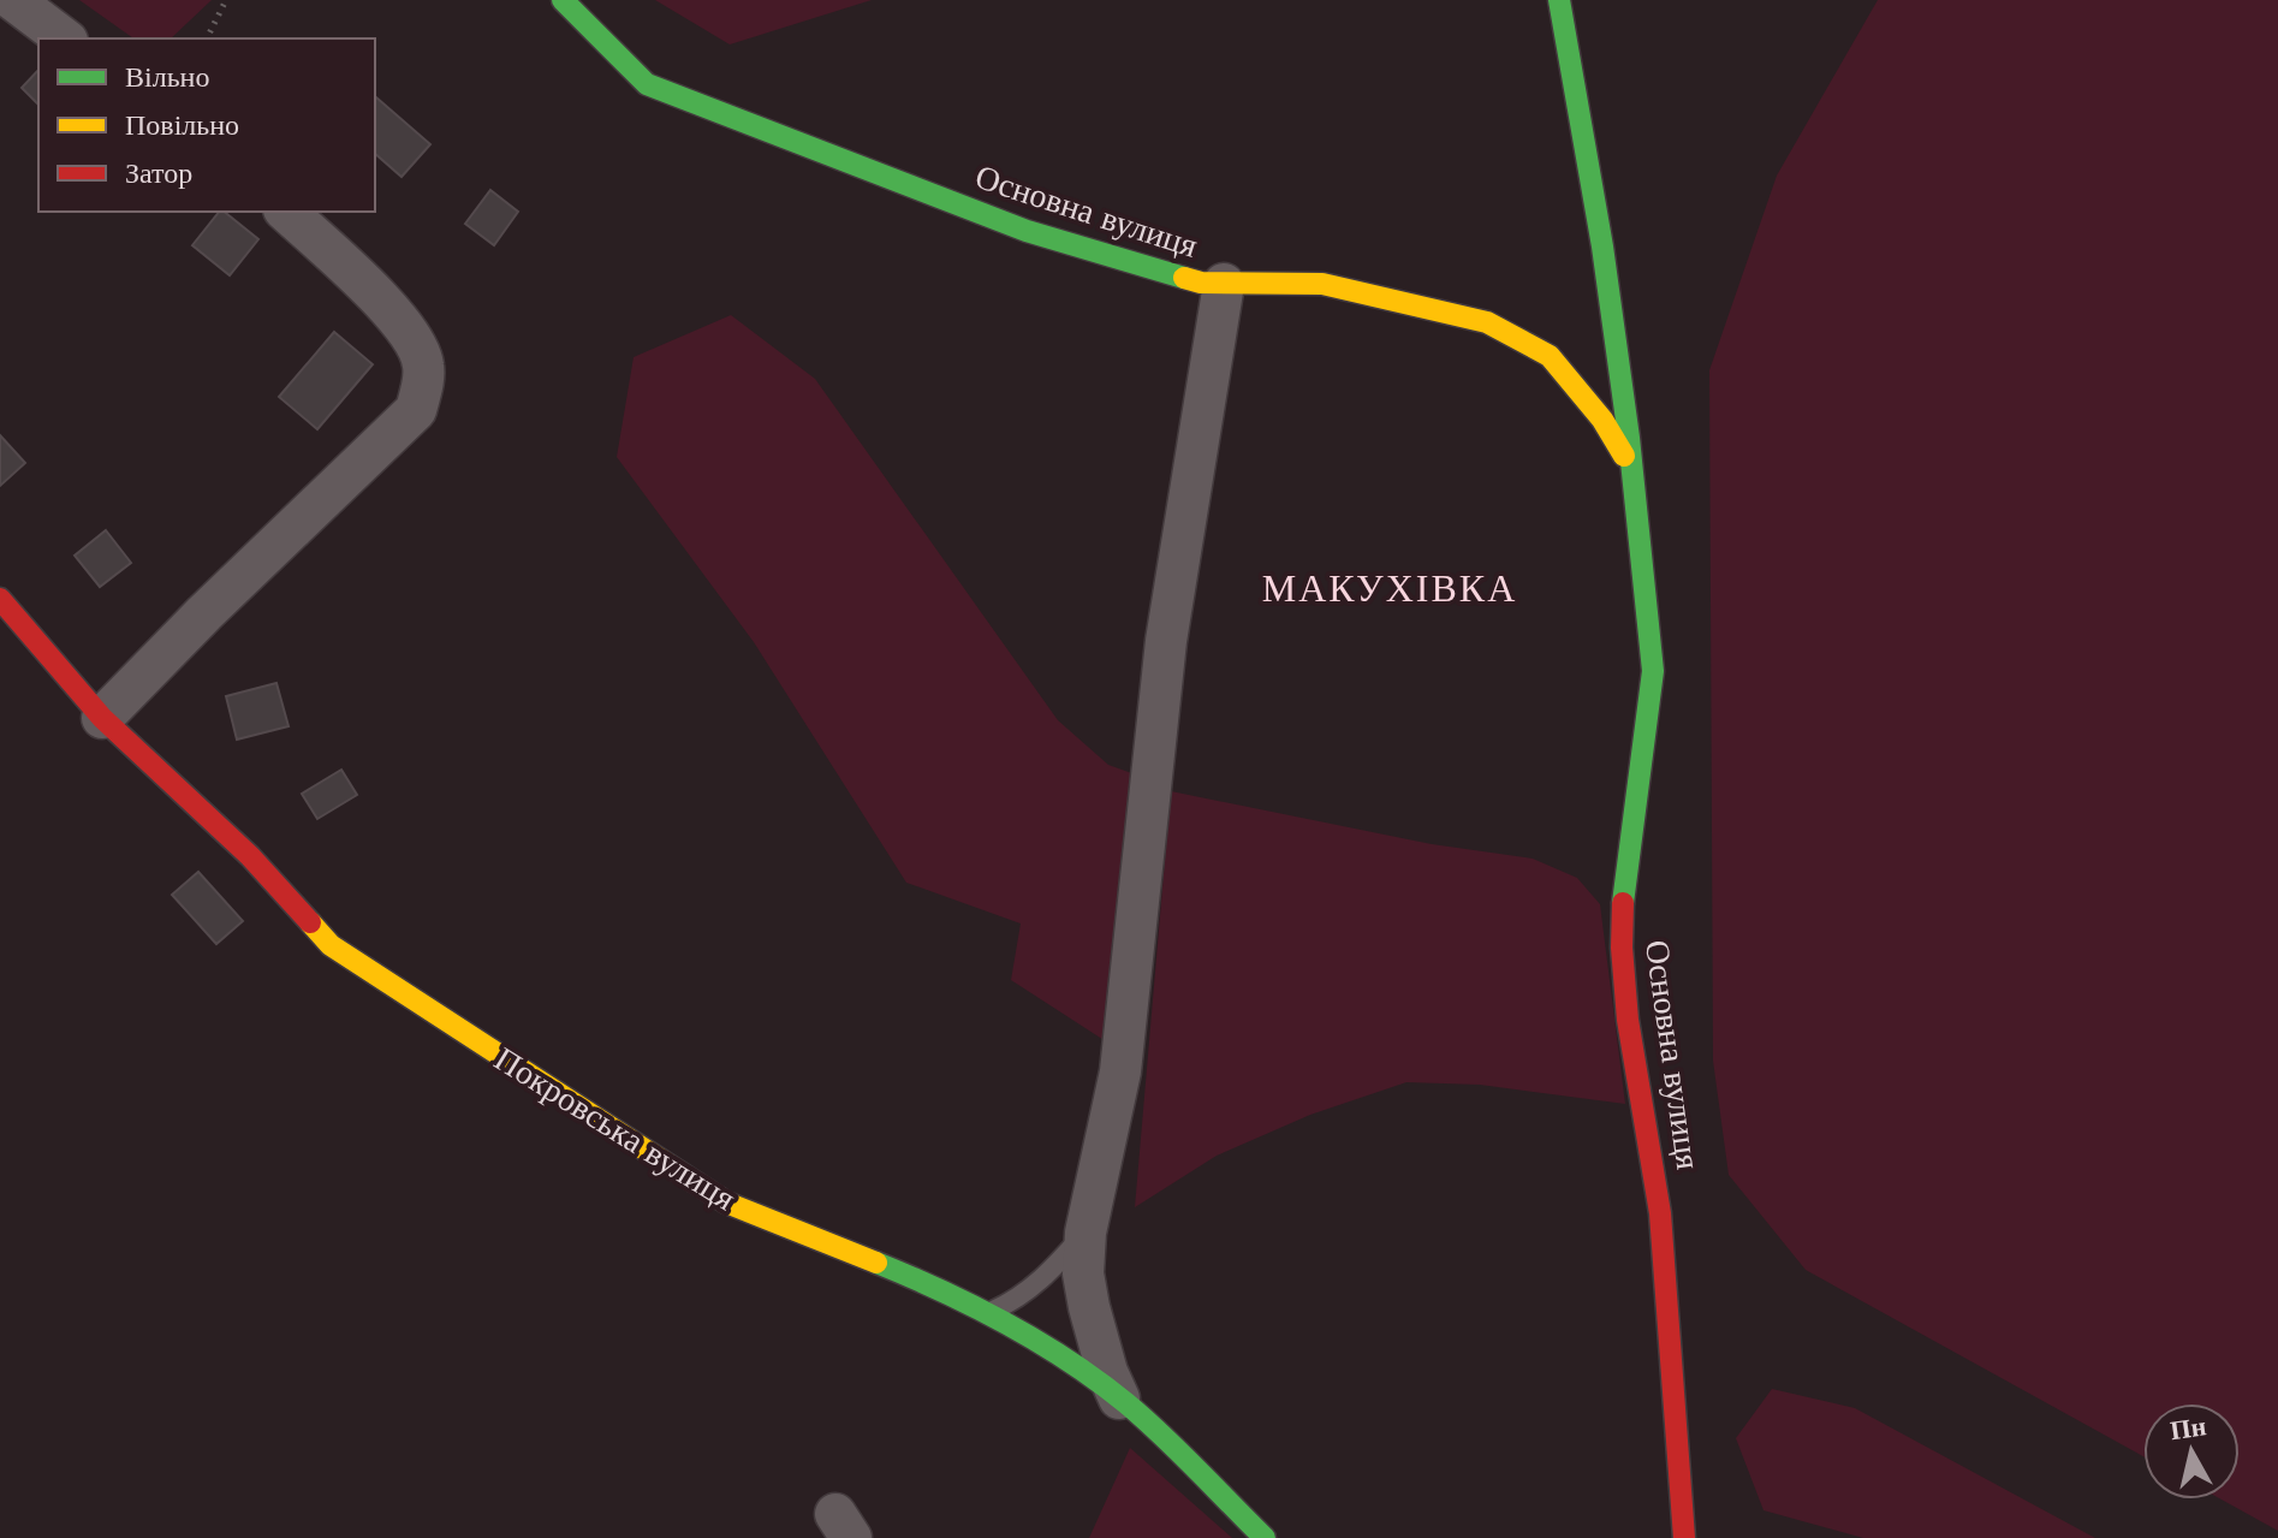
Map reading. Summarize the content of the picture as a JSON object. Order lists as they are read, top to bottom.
{
  "streets": {
    "street": ["Основна вулиця", "Покровська вулиця"]
  },
  "districts": ["МАКУХІВКА"],
  "legend": ["Вільно", "Повільно", "Затор"],
  "north": "top"
}
